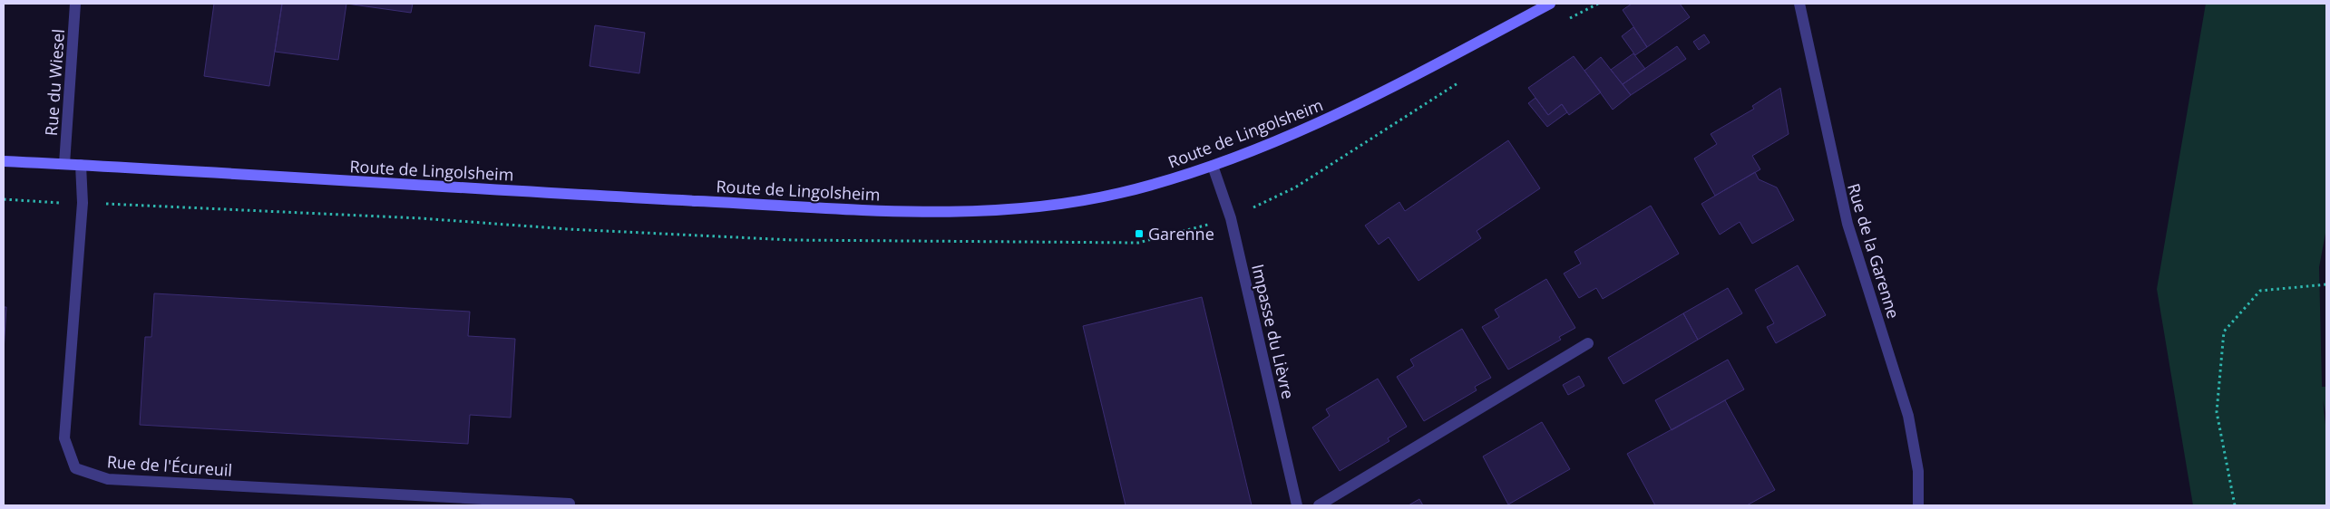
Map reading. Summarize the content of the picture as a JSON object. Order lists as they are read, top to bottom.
{
  "streets": {
    "main road": ["Route de Lingolsheim"],
    "street": [
      "Rue du Wiesel",
      "Rue de la Garenne",
      "Impasse du Lièvre",
      "Rue de l'Écureuil"
    ]
  },
  "crossings": [
    ["Rue du Wiesel", "Route de Lingolsheim"],
    ["Route de Lingolsheim", "Impasse du Lièvre"],
    ["Route de Lingolsheim", "Rue de l'Écureuil"]
  ],
  "places": {
    "transit": ["Garenne"]
  }
}
